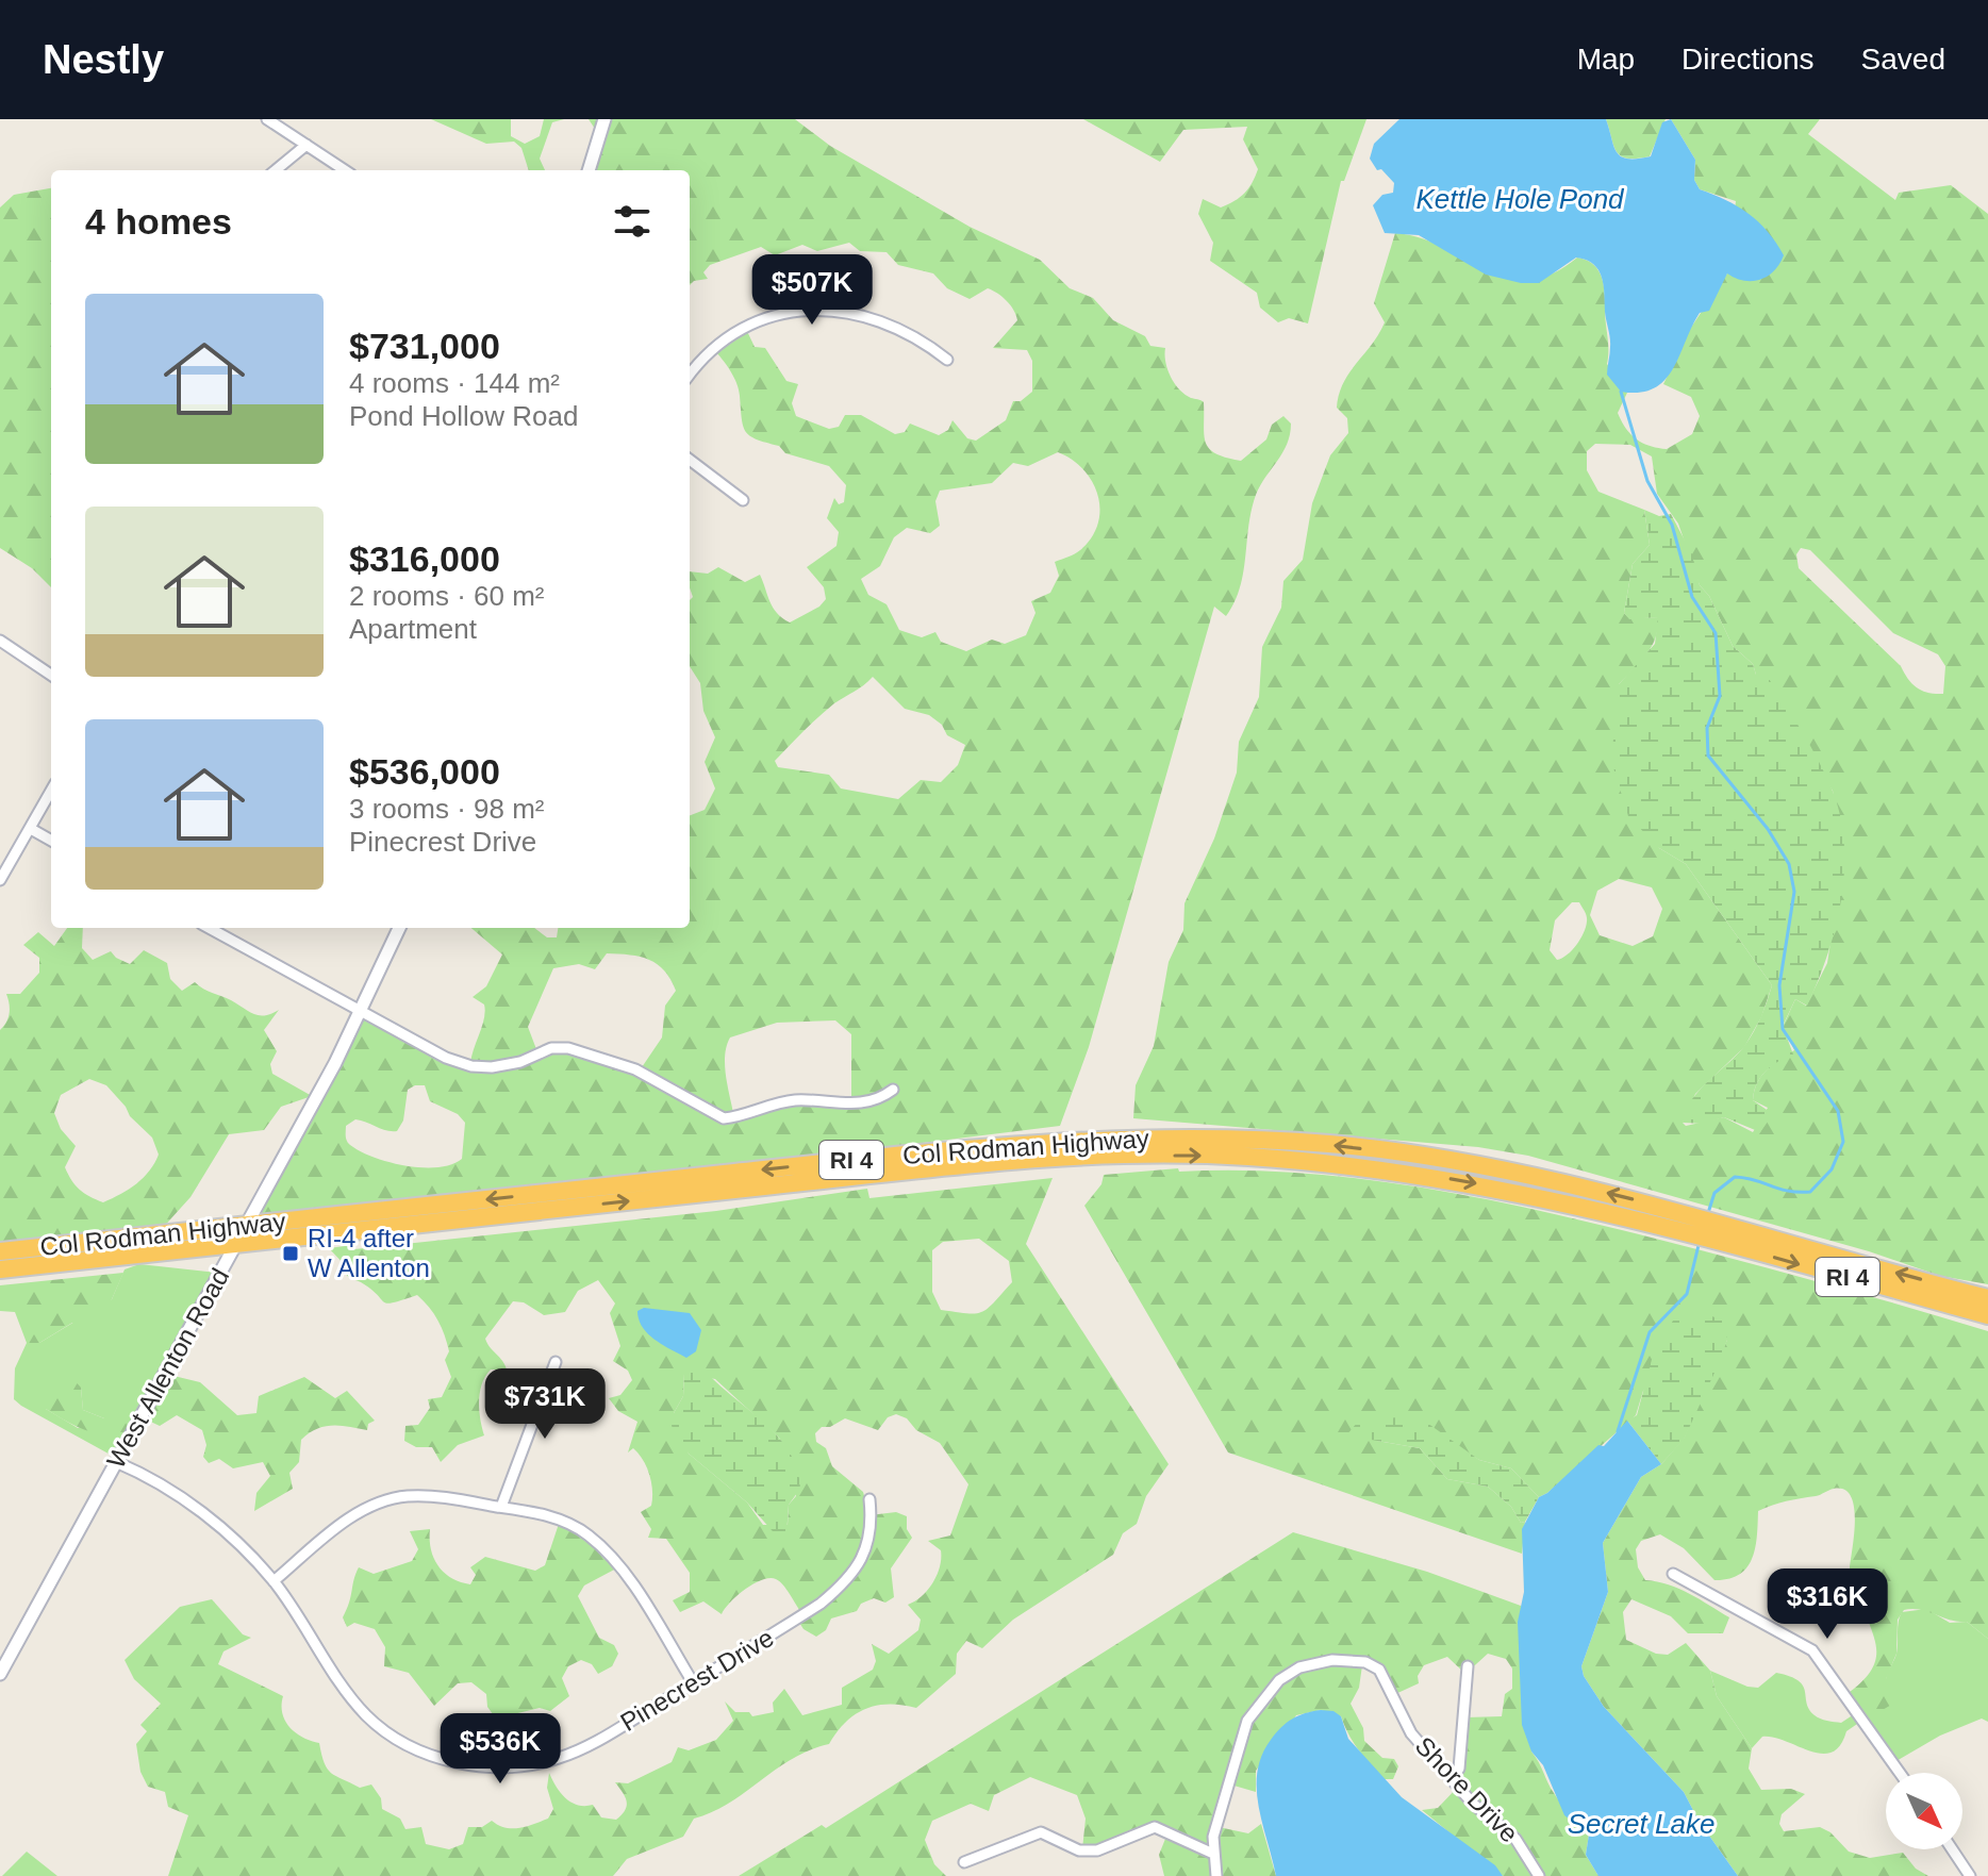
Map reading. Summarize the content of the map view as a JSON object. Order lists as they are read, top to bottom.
{
  "streets": {
    "highway": ["Col Rodman Highway", "RI 4"],
    "street": ["West Allenton Road", "Pinecrest Drive", "Shore Drive"]
  },
  "crossings": [
    ["Col Rodman Highway", "West Allenton Road"],
    ["West Allenton Road", "Pinecrest Drive"]
  ],
  "water": ["Kettle Hole Pond", "Secret Lake"],
  "places": {
    "transit": ["RI-4 after W Allenton"]
  },
  "north": "bottom right",
  "page": {
    "header": "Nestly",
    "nav": ["Map", "Directions", "Saved"],
    "heading": "4 homes",
    "price": [
      "$507K",
      "$731K",
      "$316K",
      "$536K"
    ],
    "list": [
      {
        "name": "$731,000",
        "note": "4 rooms · 144 m² · Pond Hollow Road"
      },
      {
        "name": "$316,000",
        "note": "2 rooms · 60 m² · Apartment"
      },
      {
        "name": "$536,000",
        "note": "3 rooms · 98 m² · Pinecrest Drive"
      }
    ]
  }
}
